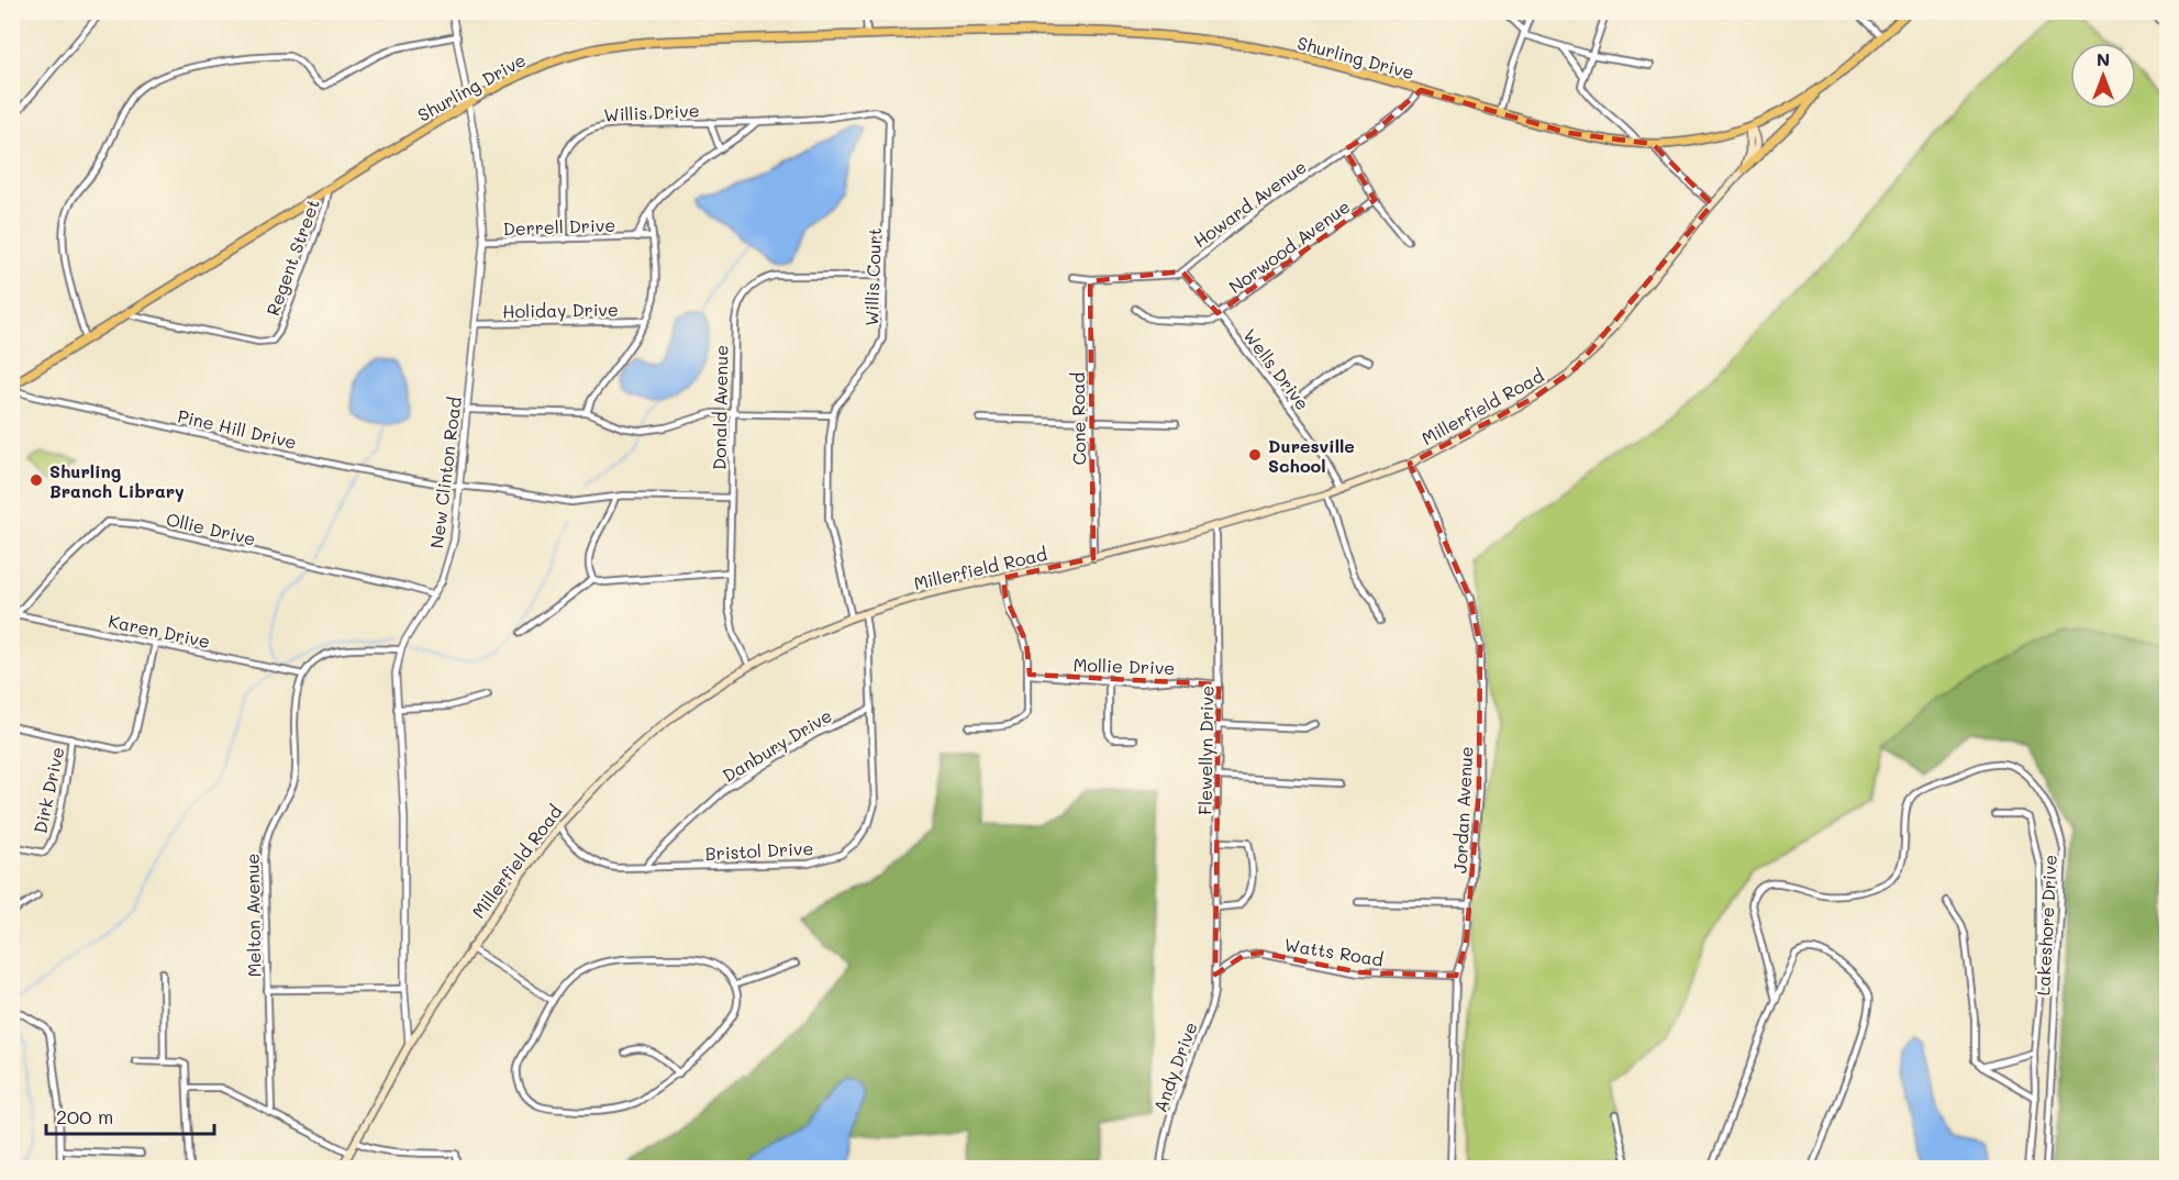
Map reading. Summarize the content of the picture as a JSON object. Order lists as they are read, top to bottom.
{
  "streets": {
    "main road": ["Shurling Drive", "Millerfield Road"],
    "street": [
      "Willis Drive",
      "Howard Avenue",
      "Derrell Drive",
      "Norwood Avenue",
      "Regent Street",
      "Willis Court",
      "Holiday Drive",
      "Wells Drive",
      "Donald Avenue",
      "Cone Road",
      "Pine Hill Drive",
      "New Clinton Road",
      "Ollie Drive",
      "Karen Drive",
      "Mollie Drive",
      "Danbury Drive",
      "Flewellyn Drive",
      "Dirk Drive",
      "Jordan Avenue",
      "Bristol Drive",
      "Melton Avenue",
      "Lakeshore Drive",
      "Watts Road",
      "Andy Drive"
    ]
  },
  "crossings": [
    ["Shurling Drive", "Howard Avenue"],
    ["Shurling Drive", "Regent Street"],
    ["Shurling Drive", "Millerfield Road"],
    ["Shurling Drive", "Pine Hill Drive"],
    ["Shurling Drive", "New Clinton Road"],
    ["Willis Drive", "Derrell Drive"],
    ["Willis Drive", "Willis Court"],
    ["Howard Avenue", "Wells Drive"],
    ["Derrell Drive", "Willis Court"],
    ["Derrell Drive", "New Clinton Road"],
    ["Norwood Avenue", "Wells Drive"],
    ["Willis Court", "Millerfield Road"],
    ["Willis Court", "Donald Avenue"],
    ["Holiday Drive", "New Clinton Road"],
    ["Wells Drive", "Millerfield Road"],
    ["Millerfield Road", "Donald Avenue"],
    ["Millerfield Road", "Cone Road"],
    ["Millerfield Road", "New Clinton Road"],
    ["Millerfield Road", "Flewellyn Drive"],
    ["Millerfield Road", "Jordan Avenue"],
    ["Millerfield Road", "Bristol Drive"],
    ["Donald Avenue", "Pine Hill Drive"],
    ["Pine Hill Drive", "New Clinton Road"],
    ["New Clinton Road", "Ollie Drive"],
    ["Ollie Drive", "Karen Drive"],
    ["Karen Drive", "Melton Avenue"],
    ["Mollie Drive", "Flewellyn Drive"],
    ["Danbury Drive", "Bristol Drive"],
    ["Flewellyn Drive", "Watts Road"],
    ["Flewellyn Drive", "Andy Drive"],
    ["Jordan Avenue", "Watts Road"],
    ["Watts Road", "Andy Drive"]
  ],
  "places": ["Duresville School", "Shurling Branch Library"],
  "scale_bar": "200 m",
  "north": "top"
}
